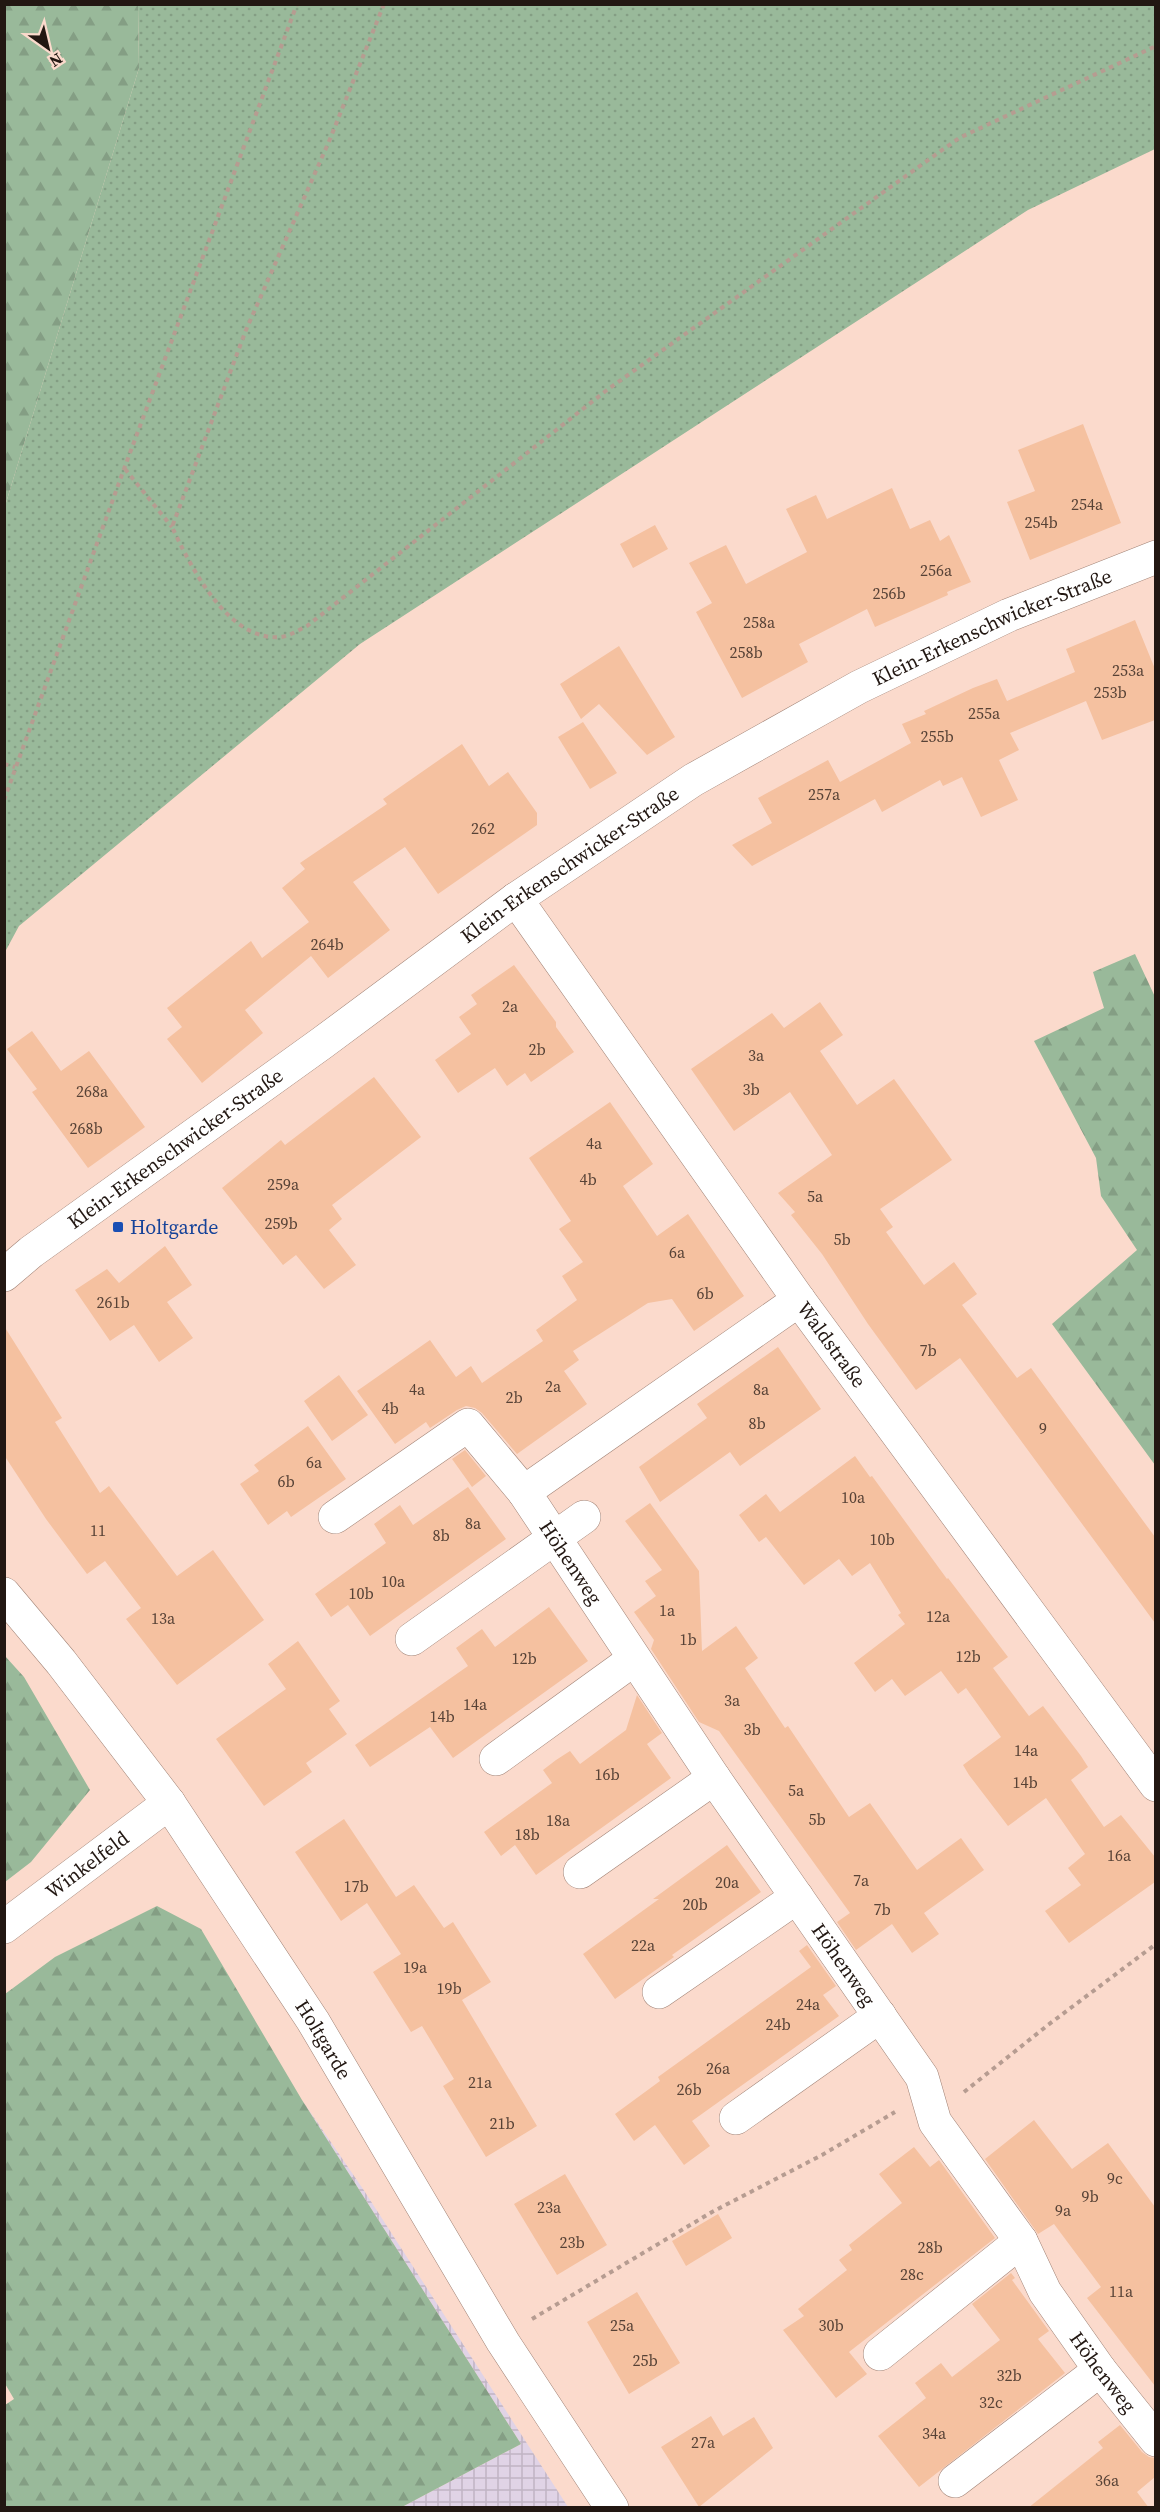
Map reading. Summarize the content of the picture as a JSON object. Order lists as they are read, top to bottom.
{
  "streets": {
    "street": [
      "Klein-Erkenschwicker-Straße",
      "Waldstraße",
      "Höhenweg",
      "Winkelfeld",
      "Holtgarde"
    ]
  },
  "crossings": [
    ["Klein-Erkenschwicker-Straße", "Waldstraße"],
    ["Winkelfeld", "Holtgarde"]
  ],
  "places": {
    "transit": ["Holtgarde"]
  },
  "house_numbers": [
    "254a",
    "254b",
    "256a",
    "256b",
    "258a",
    "258b",
    "253a",
    "253b",
    "255a",
    "255b",
    "257a",
    "262",
    "264b",
    "2a",
    "2b",
    "3a",
    "3b",
    "268a",
    "268b",
    "4a",
    "4b",
    "259a",
    "5a",
    "259b",
    "5b",
    "6a",
    "6b",
    "261b",
    "7b",
    "2a",
    "4a",
    "8a",
    "2b",
    "4b",
    "8b",
    "9",
    "6a",
    "6b",
    "10a",
    "8a",
    "11",
    "8b",
    "10b",
    "10a",
    "10b",
    "1a",
    "12a",
    "13a",
    "1b",
    "12b",
    "12b",
    "3a",
    "14a",
    "14b",
    "3b",
    "14a",
    "16b",
    "14b",
    "5a",
    "5b",
    "18a",
    "18b",
    "16a",
    "7a",
    "20a",
    "17b",
    "20b",
    "7b",
    "22a",
    "19a",
    "19b",
    "24a",
    "24b",
    "26a",
    "21a",
    "26b",
    "21b",
    "9c",
    "9b",
    "23a",
    "9a",
    "23b",
    "28b",
    "28c",
    "11a",
    "25a",
    "30b",
    "25b",
    "32b",
    "32c",
    "34a",
    "27a",
    "36a"
  ],
  "north": "bottom right"
}
